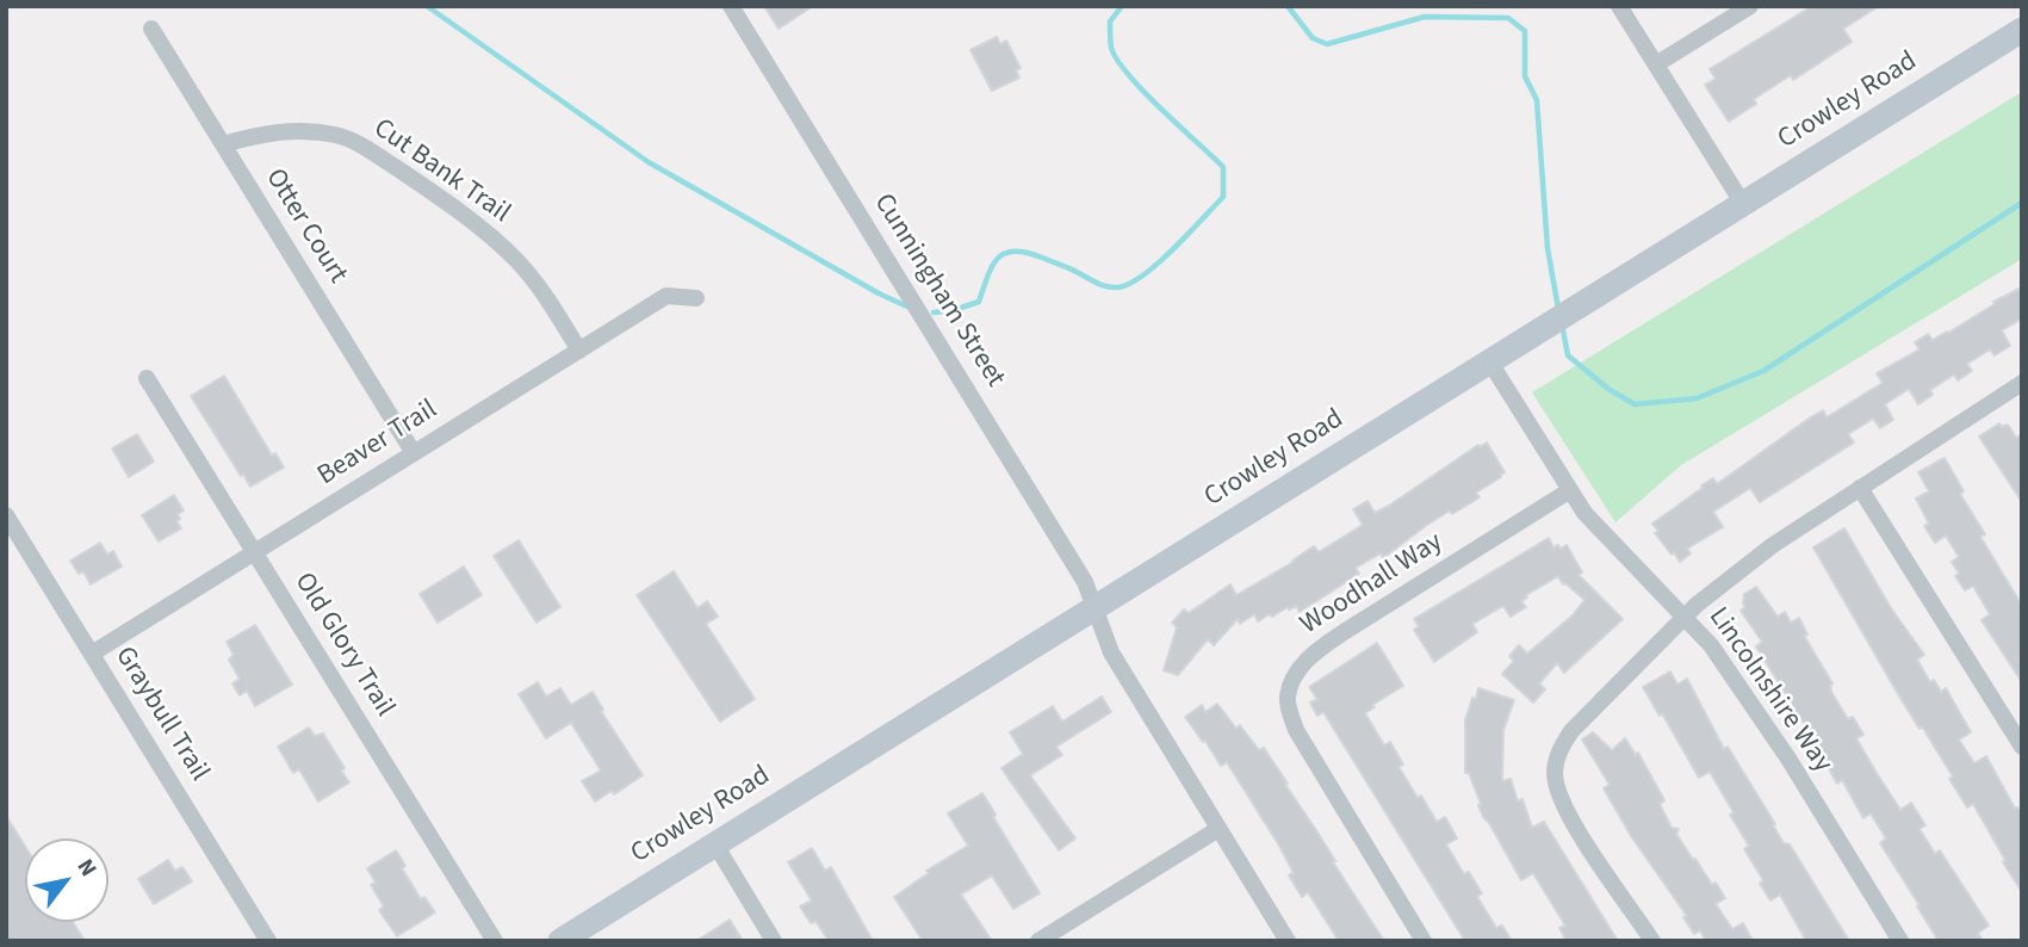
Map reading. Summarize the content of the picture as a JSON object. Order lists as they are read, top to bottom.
{
  "streets": {
    "main road": ["Crowley Road"],
    "street": [
      "Cut Bank Trail",
      "Otter Court",
      "Cunningham Street",
      "Beaver Trail",
      "Woodhall Way",
      "Old Glory Trail",
      "Lincolnshire Way",
      "Graybull Trail"
    ]
  },
  "crossings": [
    ["Crowley Road", "Cunningham Street"],
    ["Crowley Road", "Lincolnshire Way"],
    ["Cut Bank Trail", "Otter Court"],
    ["Cut Bank Trail", "Beaver Trail"],
    ["Otter Court", "Beaver Trail"],
    ["Beaver Trail", "Old Glory Trail"],
    ["Beaver Trail", "Graybull Trail"],
    ["Woodhall Way", "Lincolnshire Way"]
  ],
  "north": "top right"
}
